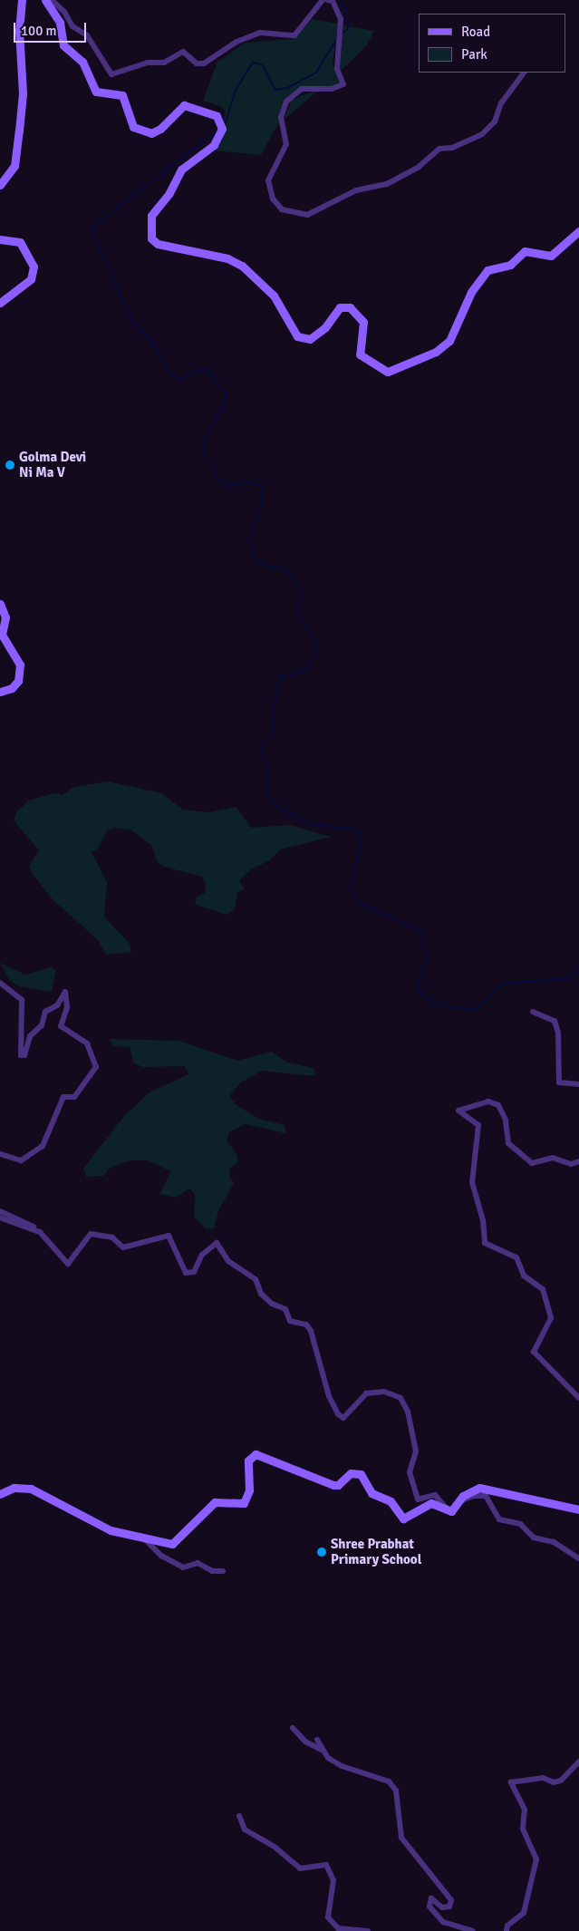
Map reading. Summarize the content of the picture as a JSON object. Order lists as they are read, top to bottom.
{
  "places": ["Golma Devi Ni Ma V", "Shree Prabhat Primary School"],
  "legend": ["Road", "Park"],
  "scale_bar": "100 m"
}
